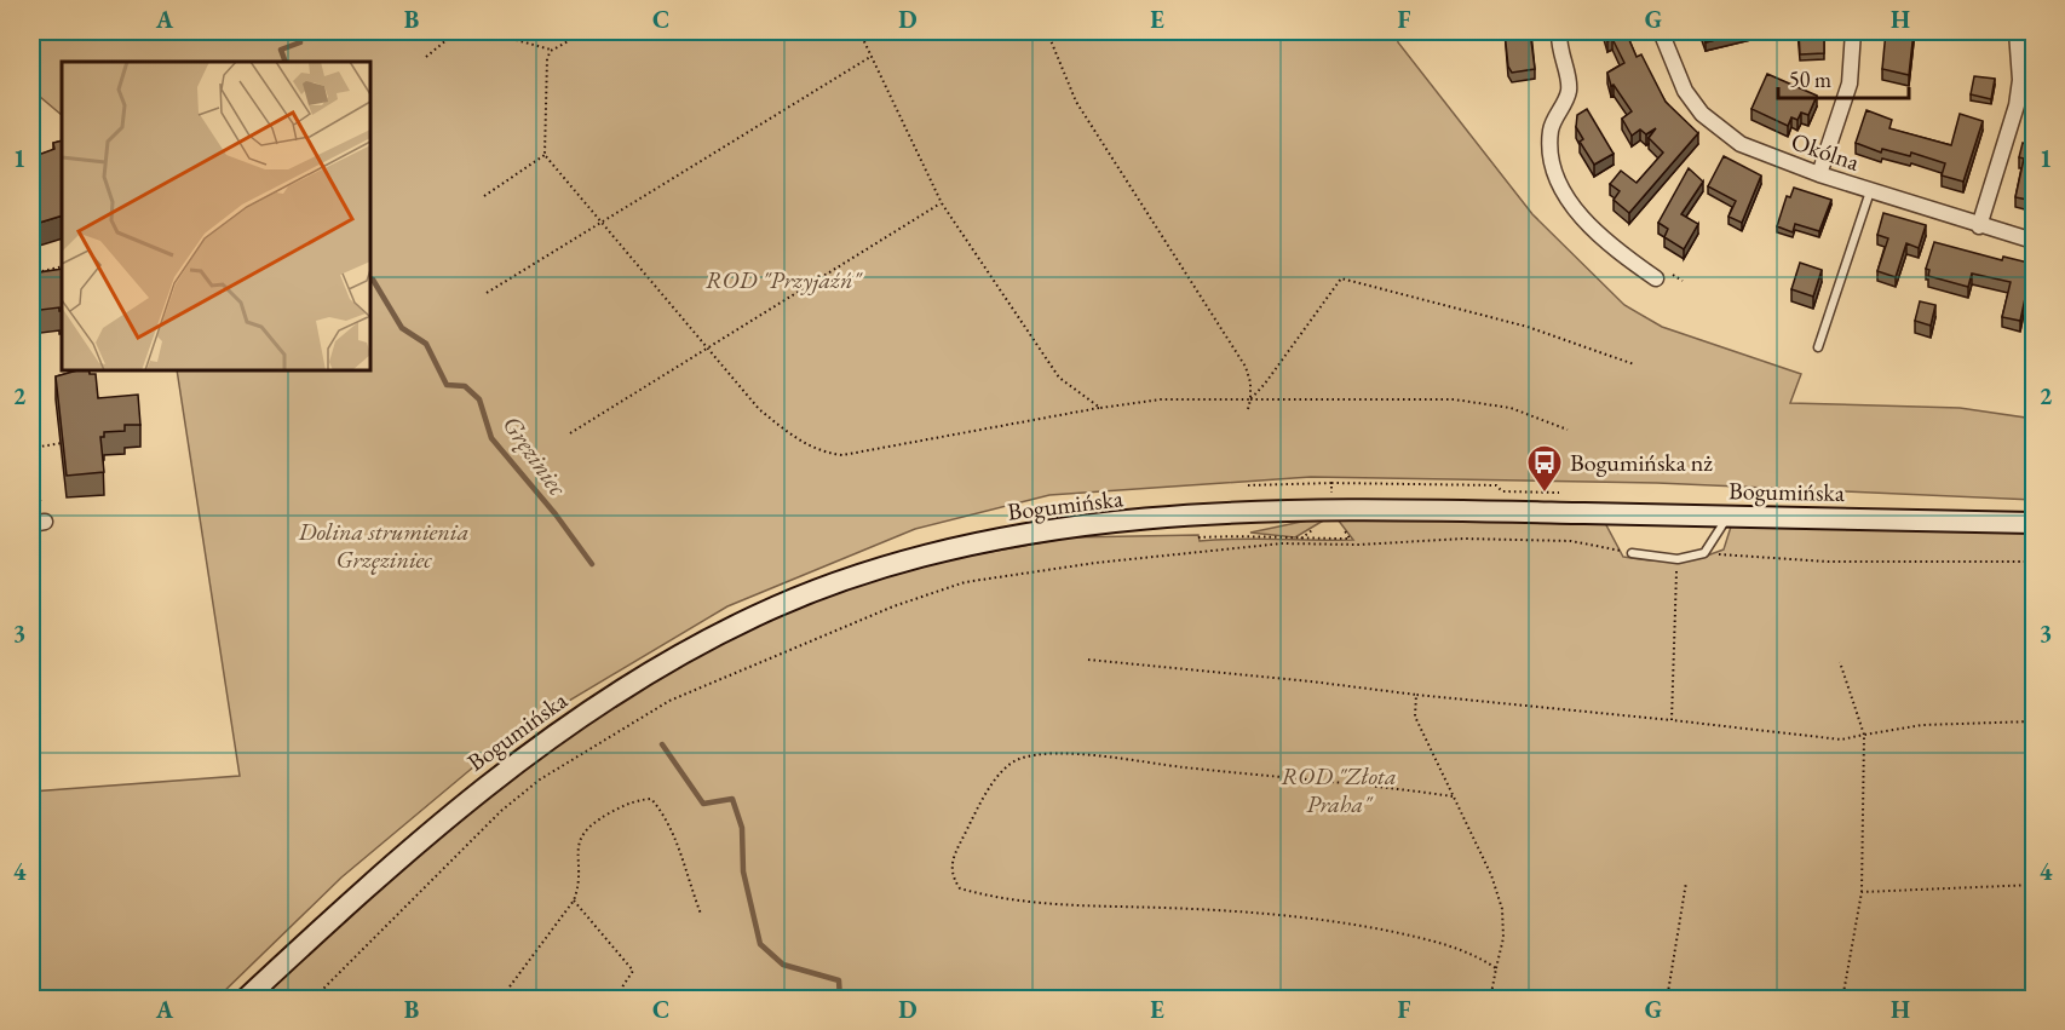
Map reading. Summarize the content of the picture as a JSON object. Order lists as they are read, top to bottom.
{
  "streets": {
    "street": ["Okólna", "Bogumińska"]
  },
  "water": ["Gręziniec"],
  "parks": ["ROD \"Przyjaźń\"", "Dolina strumienia Grzęziniec", "ROD \"Złota Praha\""],
  "places": {
    "bus stop": ["Bogumińska nż"]
  },
  "scale_bar": "50 m",
  "grid": {
    "columns": [
      "A",
      "B",
      "C",
      "D",
      "E",
      "F",
      "G",
      "H"
    ],
    "rows": [
      "1",
      "2",
      "3",
      "4"
    ]
  }
}
